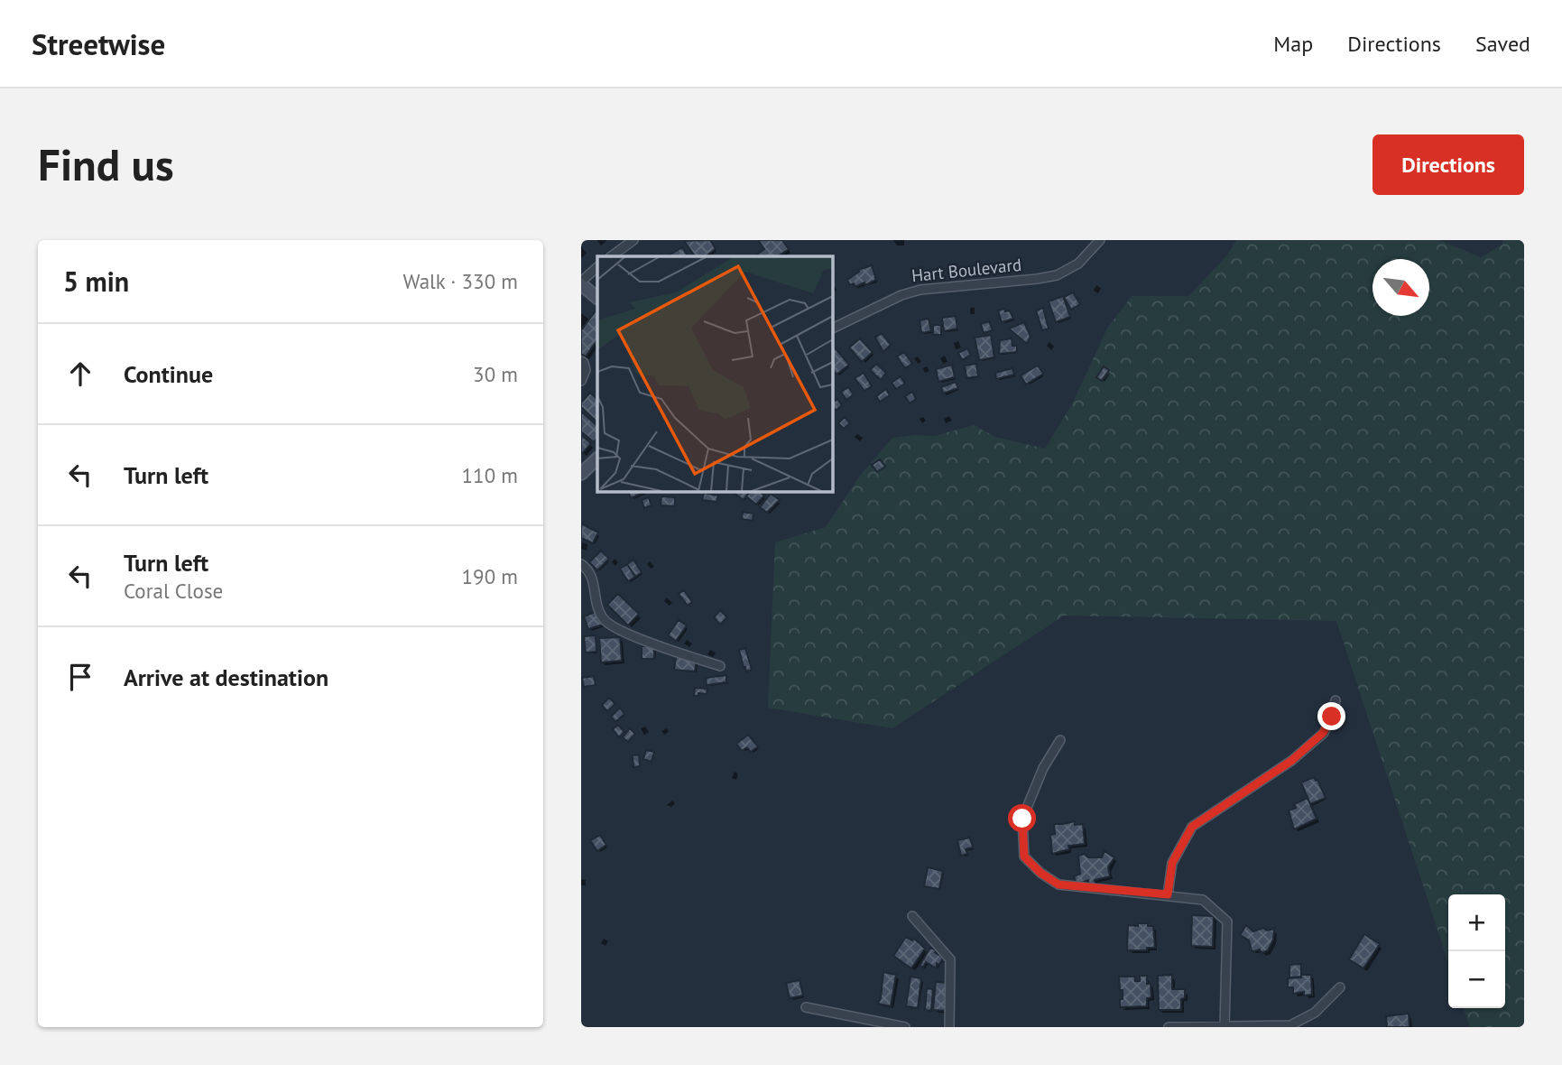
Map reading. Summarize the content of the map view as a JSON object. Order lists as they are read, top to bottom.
{
  "streets": {
    "street": ["Hart Boulevard"]
  },
  "north": "bottom right",
  "page": {
    "header": "Streetwise",
    "nav": ["Map", "Directions", "Saved"],
    "buttons": "Directions",
    "title": "Find us",
    "heading": ["5 min", "Walk · 330 m"],
    "list": [
      ["Continue", "30 m"],
      ["Turn left", "110 m"],
      ["Turn left", "Coral Close", "190 m"],
      "Arrive at destination"
    ],
    "map_buttons": ["+", "−"]
  }
}
